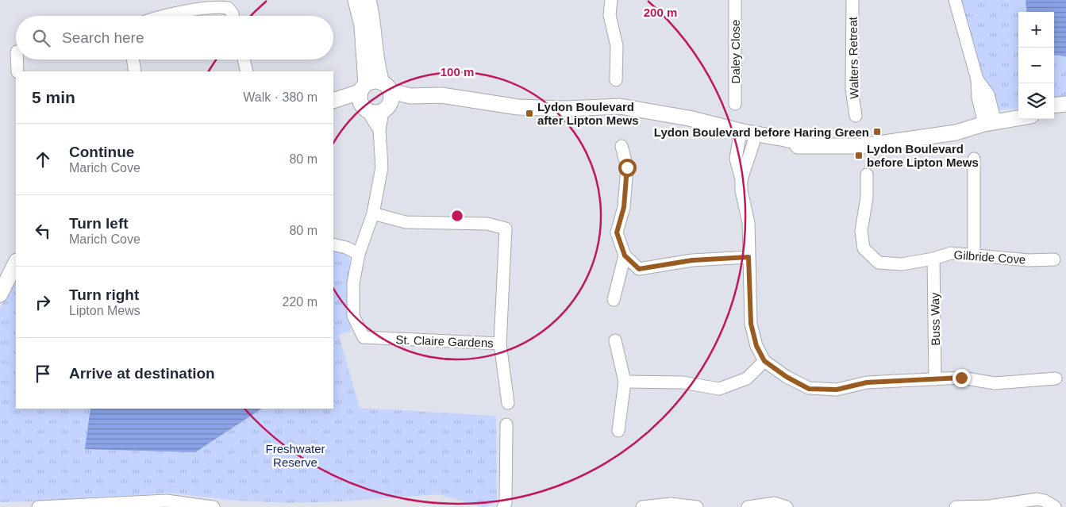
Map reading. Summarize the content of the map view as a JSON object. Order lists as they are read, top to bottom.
{
  "streets": {
    "street": [
      "Daley Close",
      "Walters Retreat",
      "Gilbride Cove",
      "Buss Way",
      "St. Claire Gardens"
    ]
  },
  "crossings": [
    ["Gilbride Cove", "Buss Way"]
  ],
  "parks": ["Freshwater Reserve"],
  "places": {
    "transit": ["Lydon Boulevard after Lipton Mews", "Lydon Boulevard before Haring Green", "Lydon Boulevard before Lipton Mews"]
  },
  "page": {
    "map_buttons": ["+", "−"],
    "search": "Search here",
    "heading": ["5 min", "Walk · 380 m"],
    "list": [
      ["Continue", "Marich Cove", "80 m"],
      ["Turn left", "Marich Cove", "80 m"],
      ["Turn right", "Lipton Mews", "220 m"],
      "Arrive at destination"
    ]
  },
  "rings": ["200 m", "100 m"]
}
